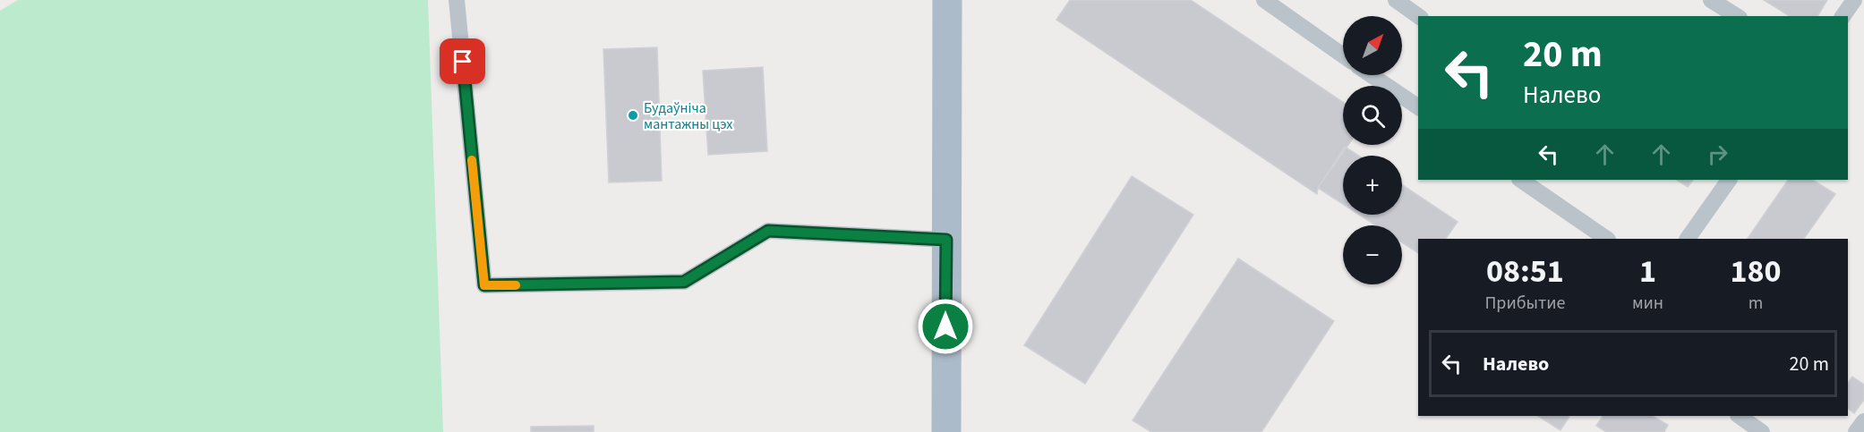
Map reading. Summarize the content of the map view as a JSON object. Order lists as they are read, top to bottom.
{
  "places": ["Будаўніча мантажны цэх"],
  "north": "top right",
  "page": {
    "map_buttons": ["+", "−"],
    "turn": ["20 m", "Налево"],
    "eta": [
      "08:51",
      "Прибытие",
      "1",
      "мин",
      "180",
      "m"
    ],
    "list": [
      {
        "name": "Налево",
        "value": "20 m"
      }
    ]
  }
}
